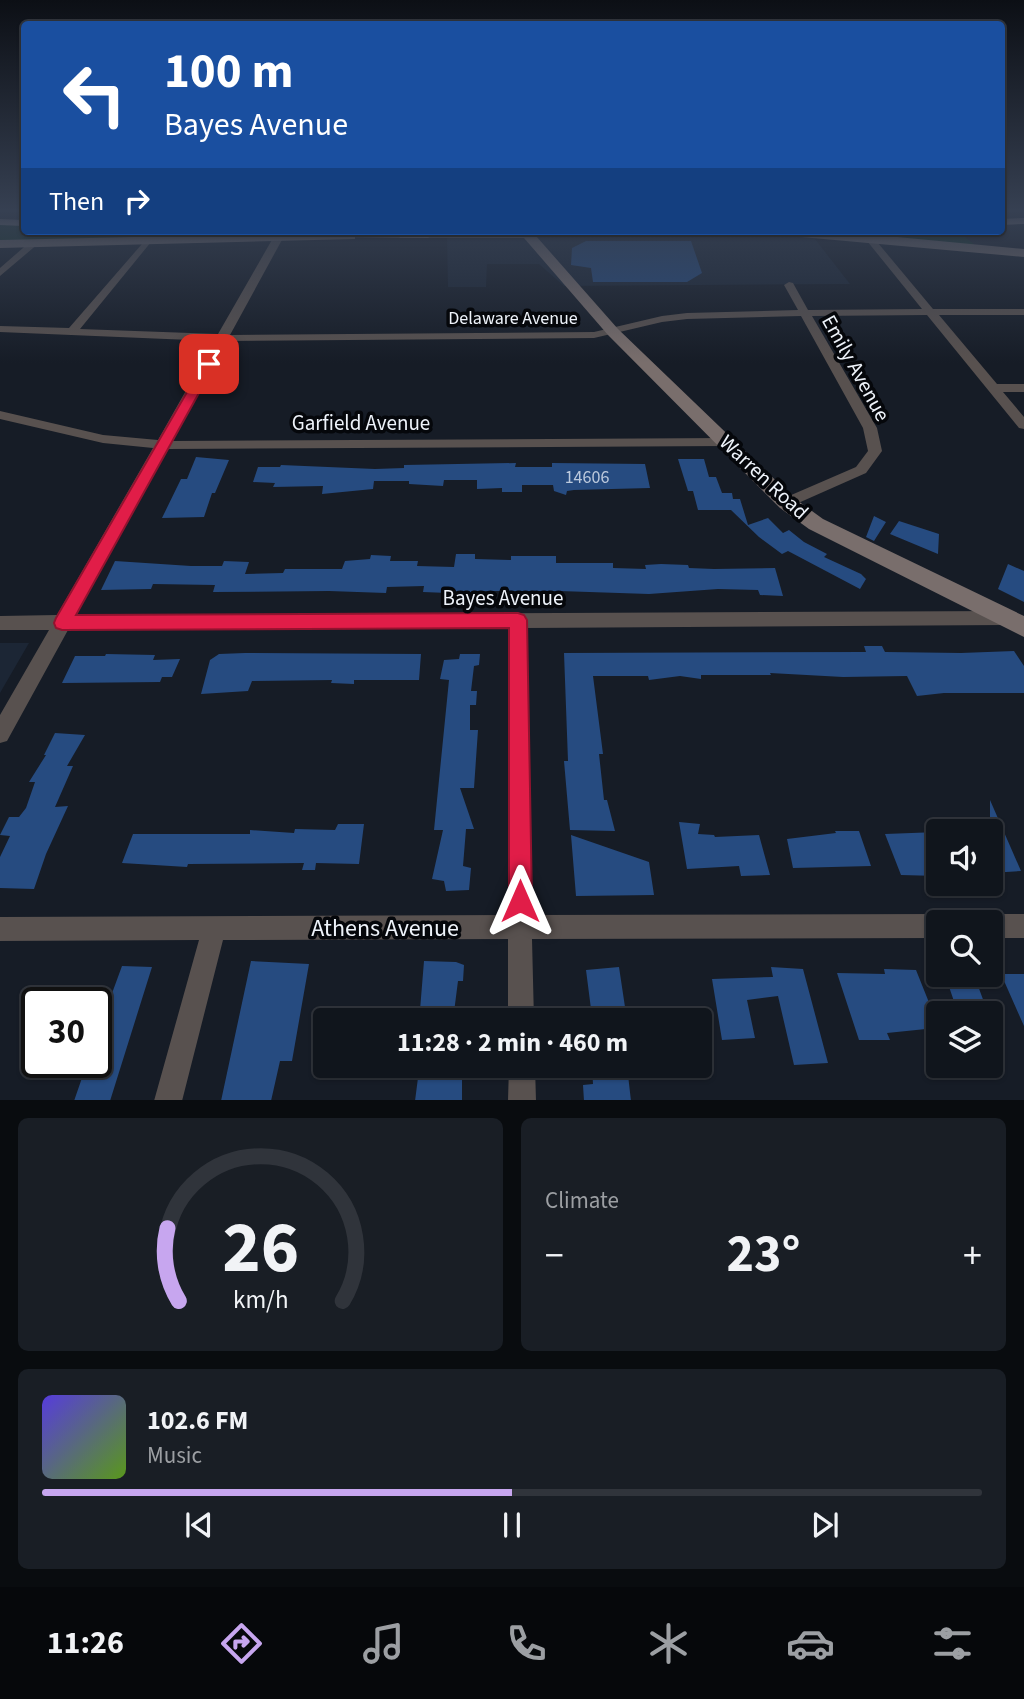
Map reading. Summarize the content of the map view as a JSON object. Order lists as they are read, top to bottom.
{
  "streets": {
    "main road": ["Warren Road"],
    "street": [
      "Delaware Avenue",
      "Emily Avenue",
      "Garfield Avenue",
      "Bayes Avenue",
      "Athens Avenue"
    ]
  },
  "crossings": [
    ["Delaware Avenue", "Emily Avenue"],
    ["Delaware Avenue", "Warren Road"],
    ["Emily Avenue", "Warren Road"],
    ["Garfield Avenue", "Warren Road"],
    ["Warren Road", "Bayes Avenue"]
  ],
  "house_numbers": ["14606"],
  "page": {
    "turn": ["100 m", "Bayes Avenue"],
    "then": "Then",
    "limit": "30",
    "trip": "11:28 · 2 min · 460 m",
    "tile": "Climate",
    "heat": ["−", "23°", "+"],
    "song": ["102.6 FM", "Music"],
    "tabs": "11:26",
    "gauge": ["26", "km/h"]
  }
}
